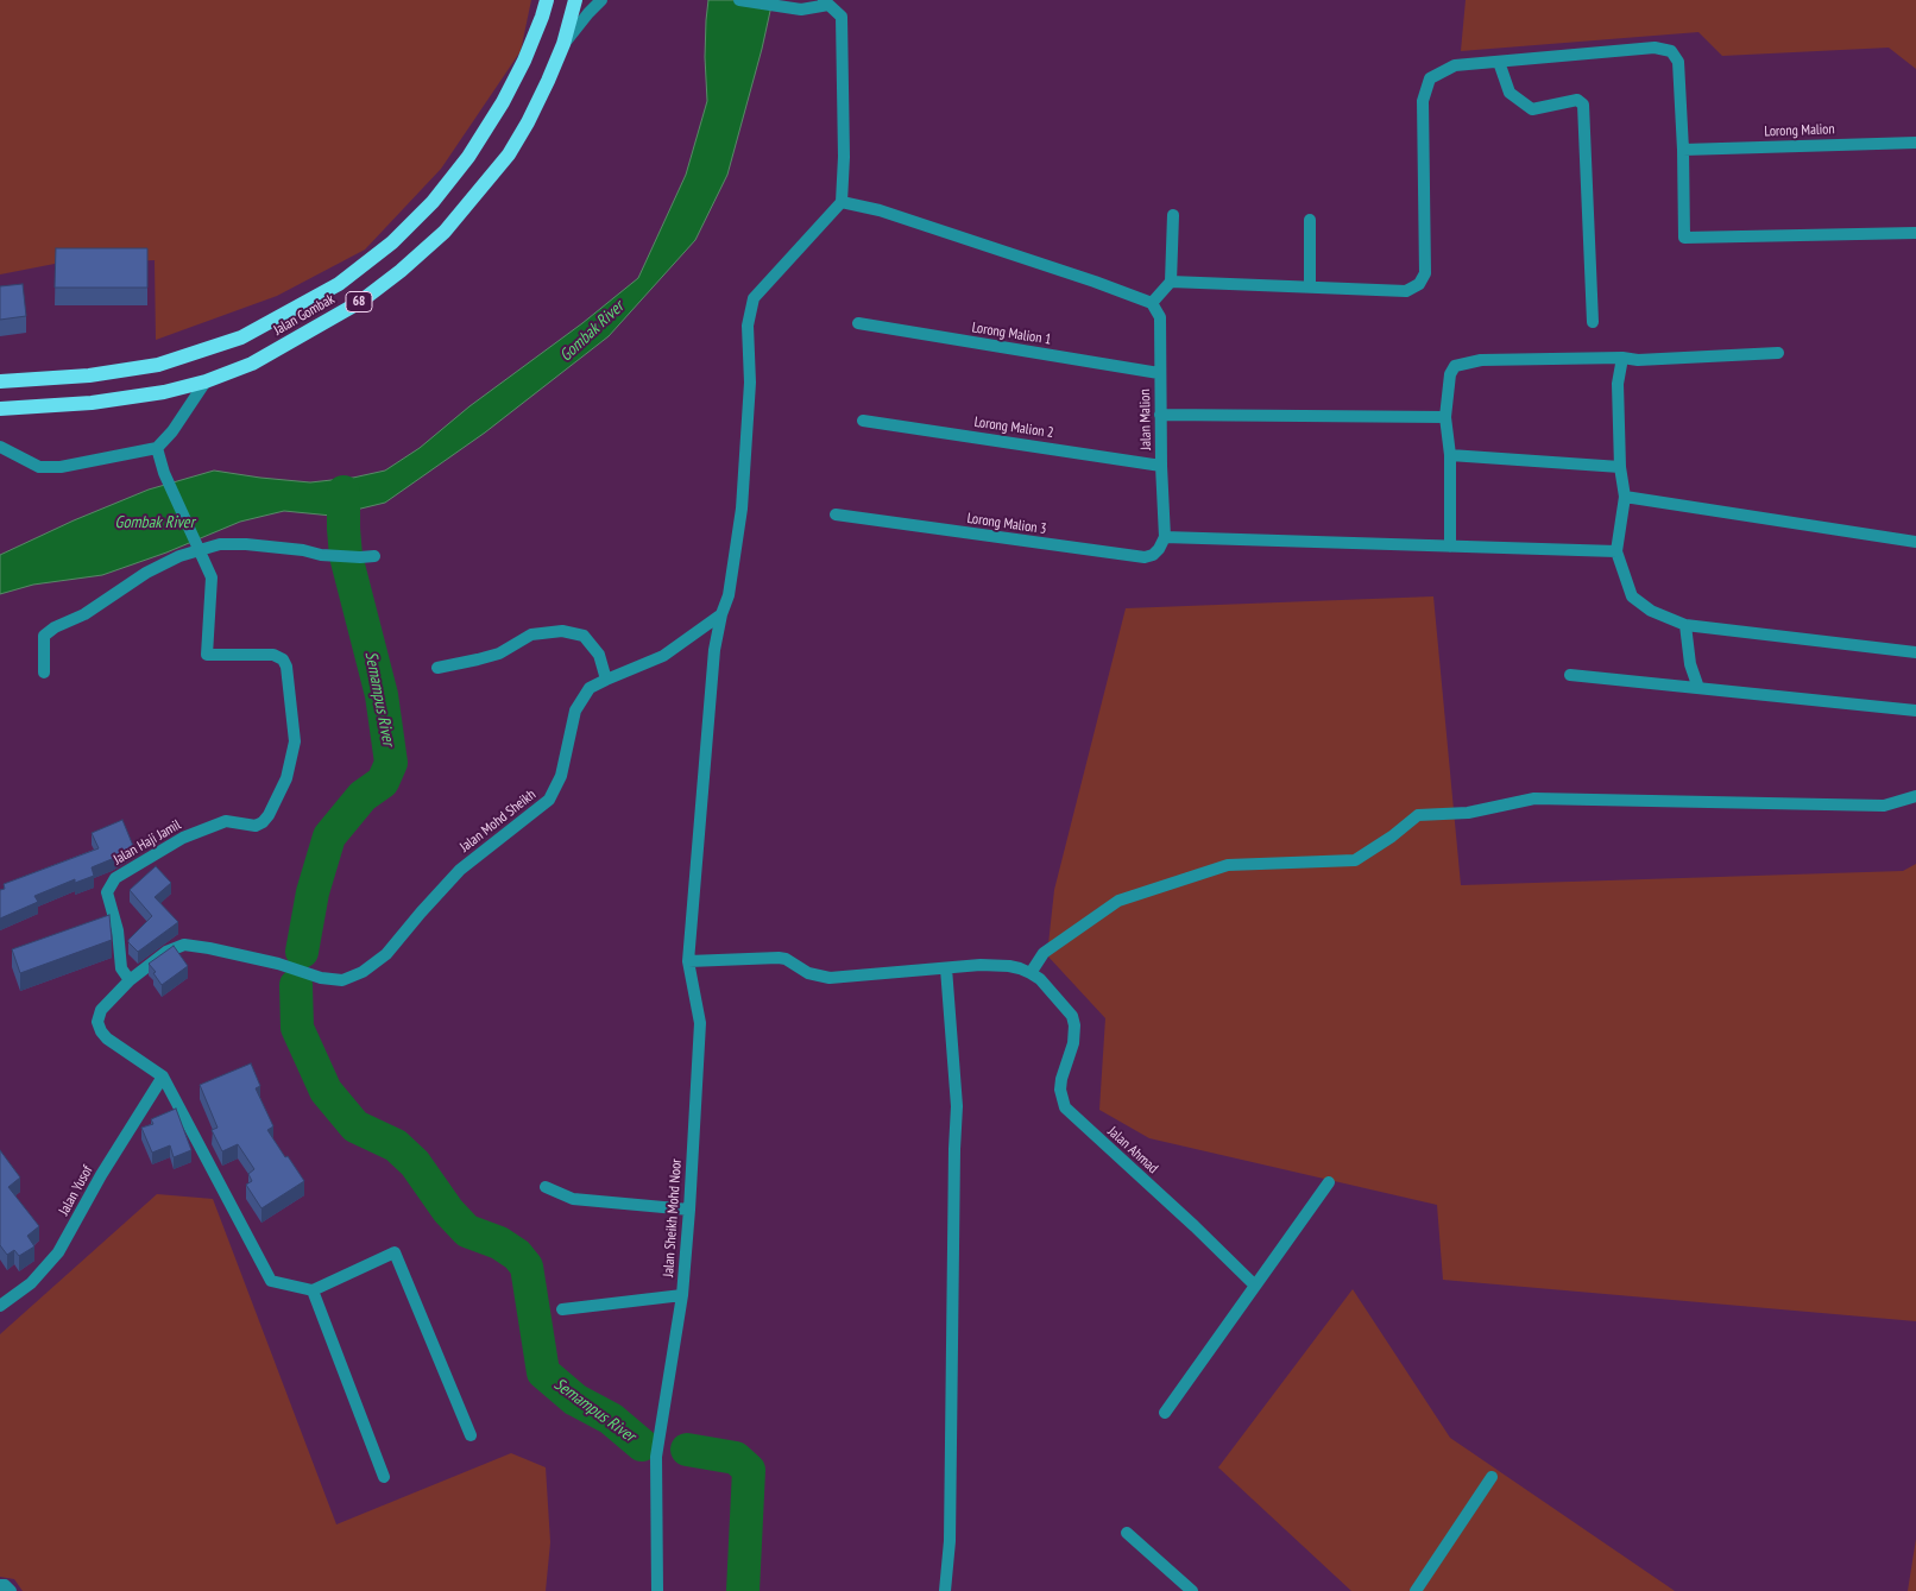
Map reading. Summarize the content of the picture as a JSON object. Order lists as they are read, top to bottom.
{
  "streets": {
    "main road": ["68", "Jalan Gombak"],
    "street": [
      "Lorong Malion",
      "Lorong Malion 1",
      "Jalan Malion",
      "Lorong Malion 2",
      "Lorong Malion 3",
      "Jalan Mohd Sheikh",
      "Jalan Haji Jamil",
      "Jalan Ahmad",
      "Jalan Yusof",
      "Jalan Sheikh Mohd Noor"
    ]
  },
  "crossings": [
    ["Lorong Malion 1", "Jalan Malion"],
    ["Jalan Malion", "Lorong Malion 2"],
    ["Jalan Malion", "Lorong Malion 3"],
    ["Jalan Mohd Sheikh", "Jalan Haji Jamil"],
    ["Jalan Mohd Sheikh", "Jalan Yusof"],
    ["Jalan Mohd Sheikh", "Jalan Sheikh Mohd Noor"]
  ],
  "water": ["Gombak River", "Semampus River"]
}
